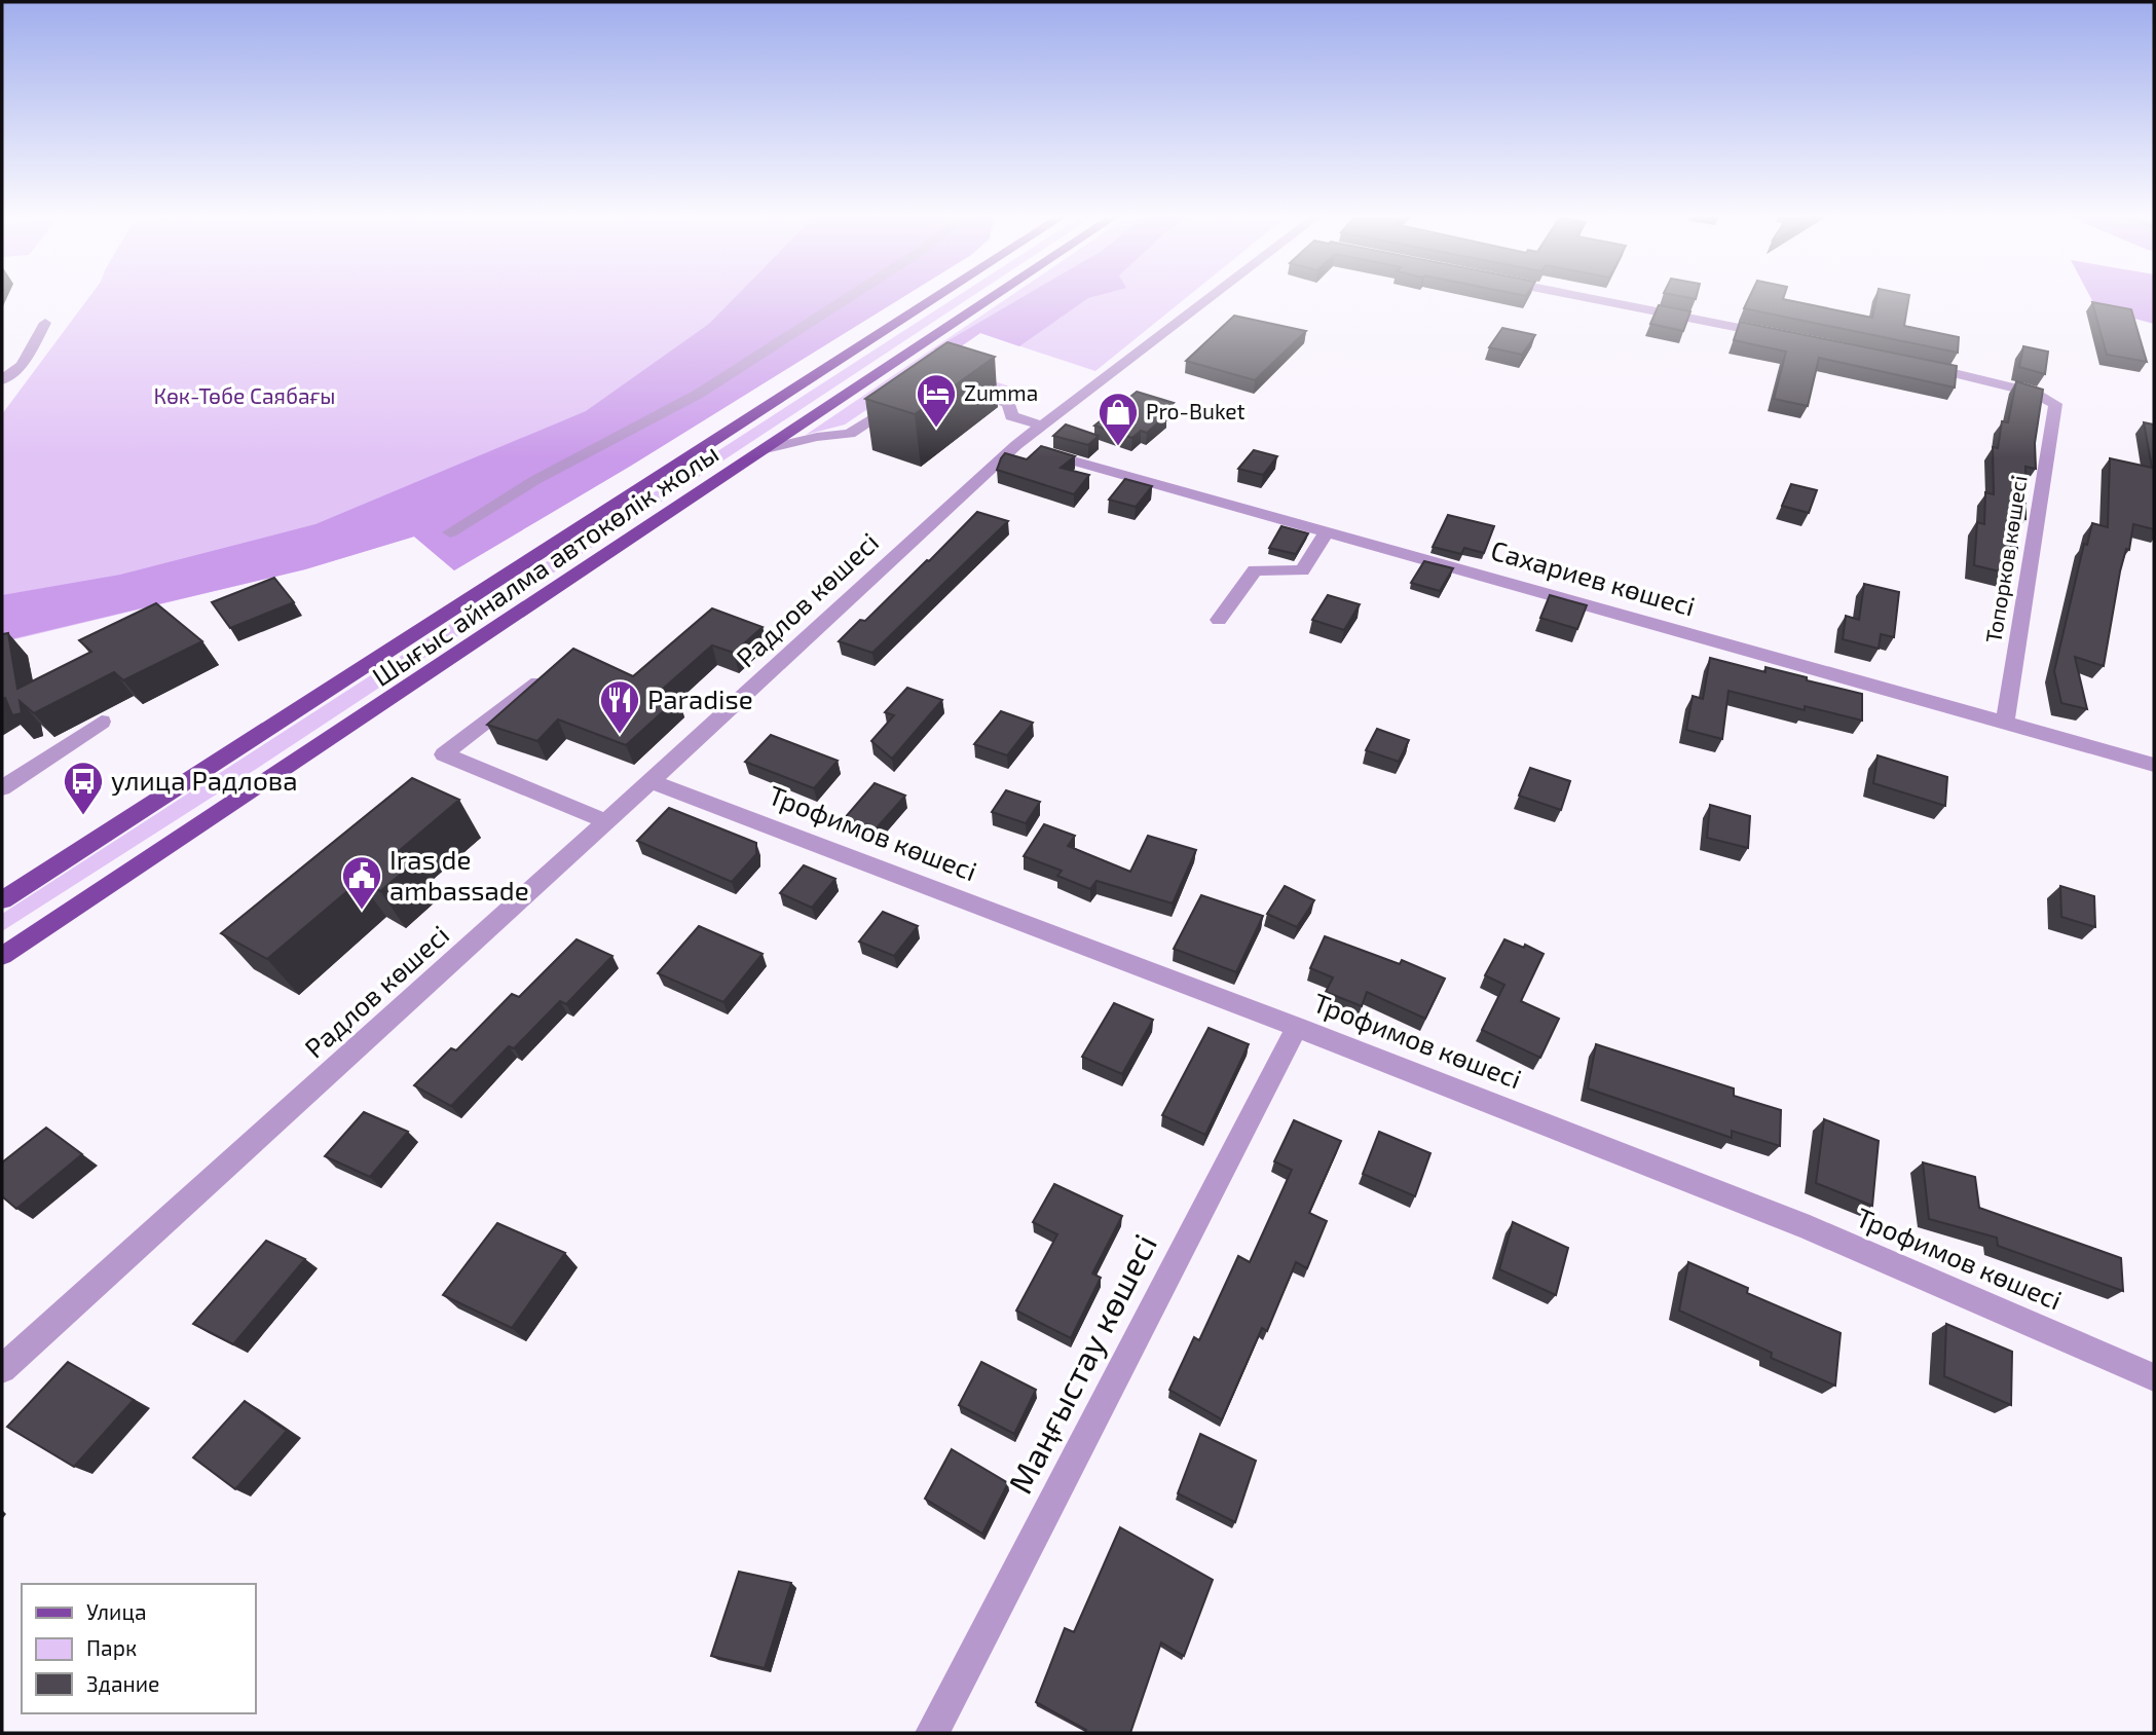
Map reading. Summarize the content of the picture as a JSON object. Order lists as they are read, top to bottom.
{
  "streets": {
    "main road": ["Шығыс айналма автокөлік жолы"],
    "street": [
      "Топорков көшесі",
      "Сахариев көшесі",
      "Радлов көшесі",
      "Трофимов көшесі",
      "Маңғыстау көшесі"
    ]
  },
  "crossings": [
    ["Топорков көшесі", "Сахариев көшесі"],
    ["Сахариев көшесі", "Радлов көшесі"],
    ["Радлов көшесі", "Трофимов көшесі"],
    ["Трофимов көшесі", "Маңғыстау көшесі"]
  ],
  "parks": ["Көк-Төбе Саябағы"],
  "places": {
    "hotel": ["Zumma"],
    "shop": ["Pro-Buket"],
    "restaurant": ["Paradise"],
    "bus stop": ["улица Радлова"],
    "public building": ["Iras de ambassade"]
  },
  "legend": ["Улица", "Парк", "Здание"]
}
